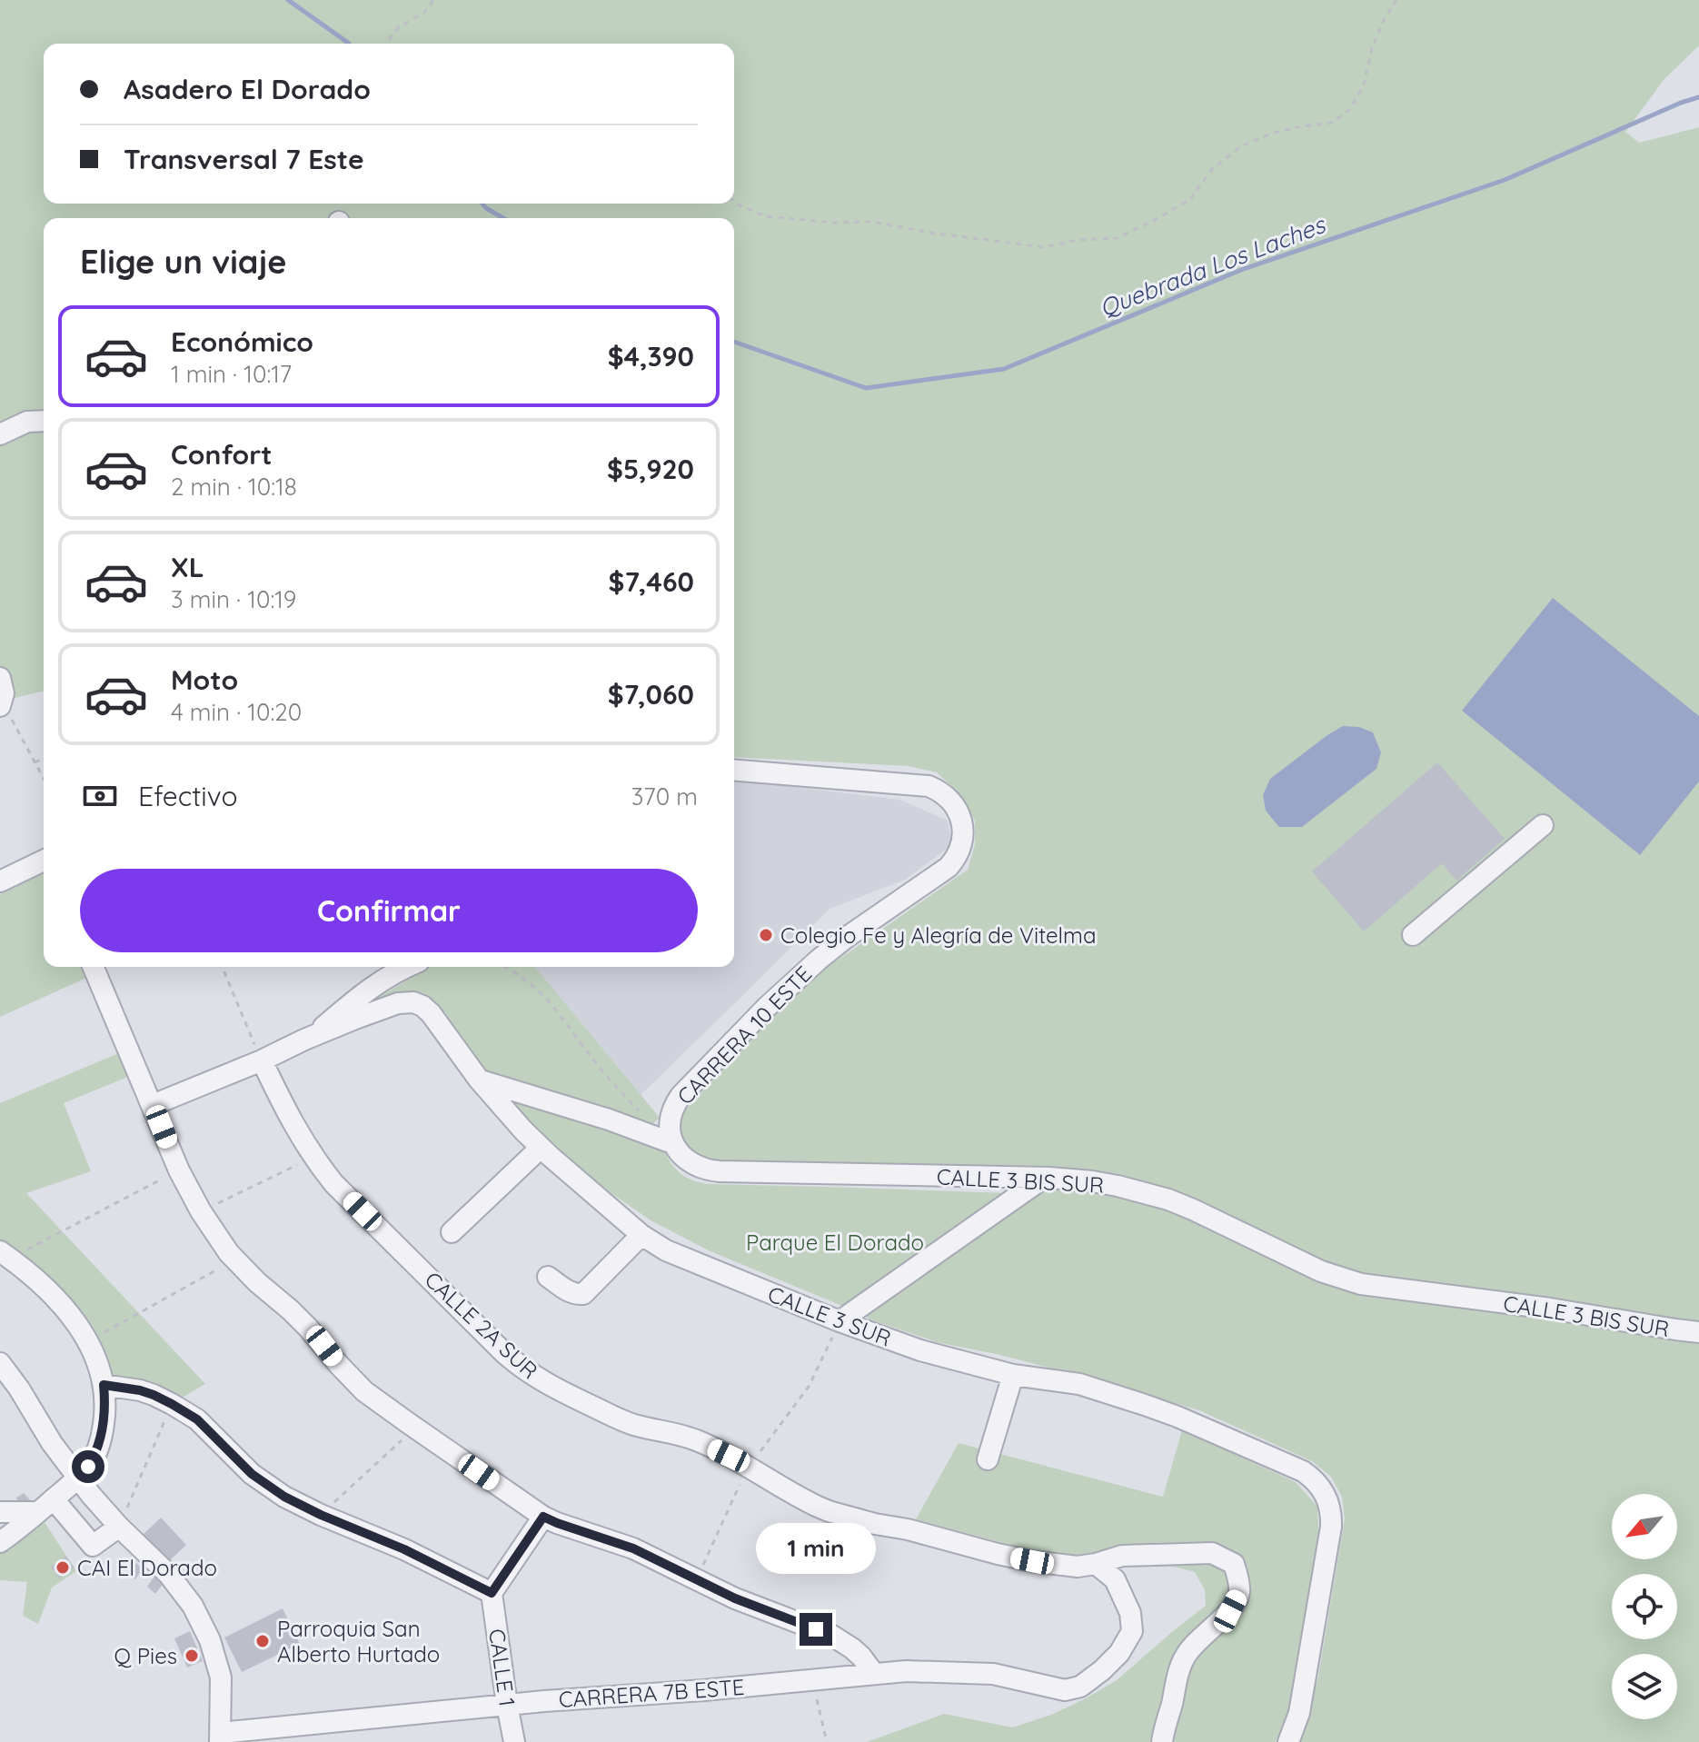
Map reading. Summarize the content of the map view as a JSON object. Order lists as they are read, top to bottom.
{
  "streets": {
    "street": [
      "CARRERA 10 ESTE",
      "CALLE 3 BIS SUR",
      "CALLE 3 SUR",
      "CALLE 2A SUR",
      "CALLE 1",
      "CARRERA 7B ESTE"
    ]
  },
  "crossings": [
    ["CARRERA 10 ESTE", "CALLE 3 BIS SUR"],
    ["CALLE 2A SUR", "CARRERA 7B ESTE"],
    ["CALLE 1", "CARRERA 7B ESTE"]
  ],
  "water": ["Quebrada Los Laches"],
  "parks": ["Parque El Dorado"],
  "places": [
    "Colegio Fe y Alegría de Vitelma",
    "CAI El Dorado",
    "Parroquia San Alberto Hurtado",
    "Q Pies"
  ],
  "north": "bottom left",
  "page": {
    "banner": ["Asadero El Dorado", "Transversal 7 Este"],
    "heading": "Elige un viaje",
    "list": [
      {
        "name": "Económico",
        "note": "1 min · 10:17",
        "value": "$4,390"
      },
      {
        "name": "Confort",
        "note": "2 min · 10:18",
        "value": "$5,920"
      },
      {
        "name": "XL",
        "note": "3 min · 10:19",
        "value": "$7,460"
      },
      {
        "name": "Moto",
        "note": "4 min · 10:20",
        "value": "$7,060"
      }
    ],
    "pay": ["Efectivo", "370 m"],
    "buttons": "Confirmar",
    "bubble": "1 min"
  }
}
